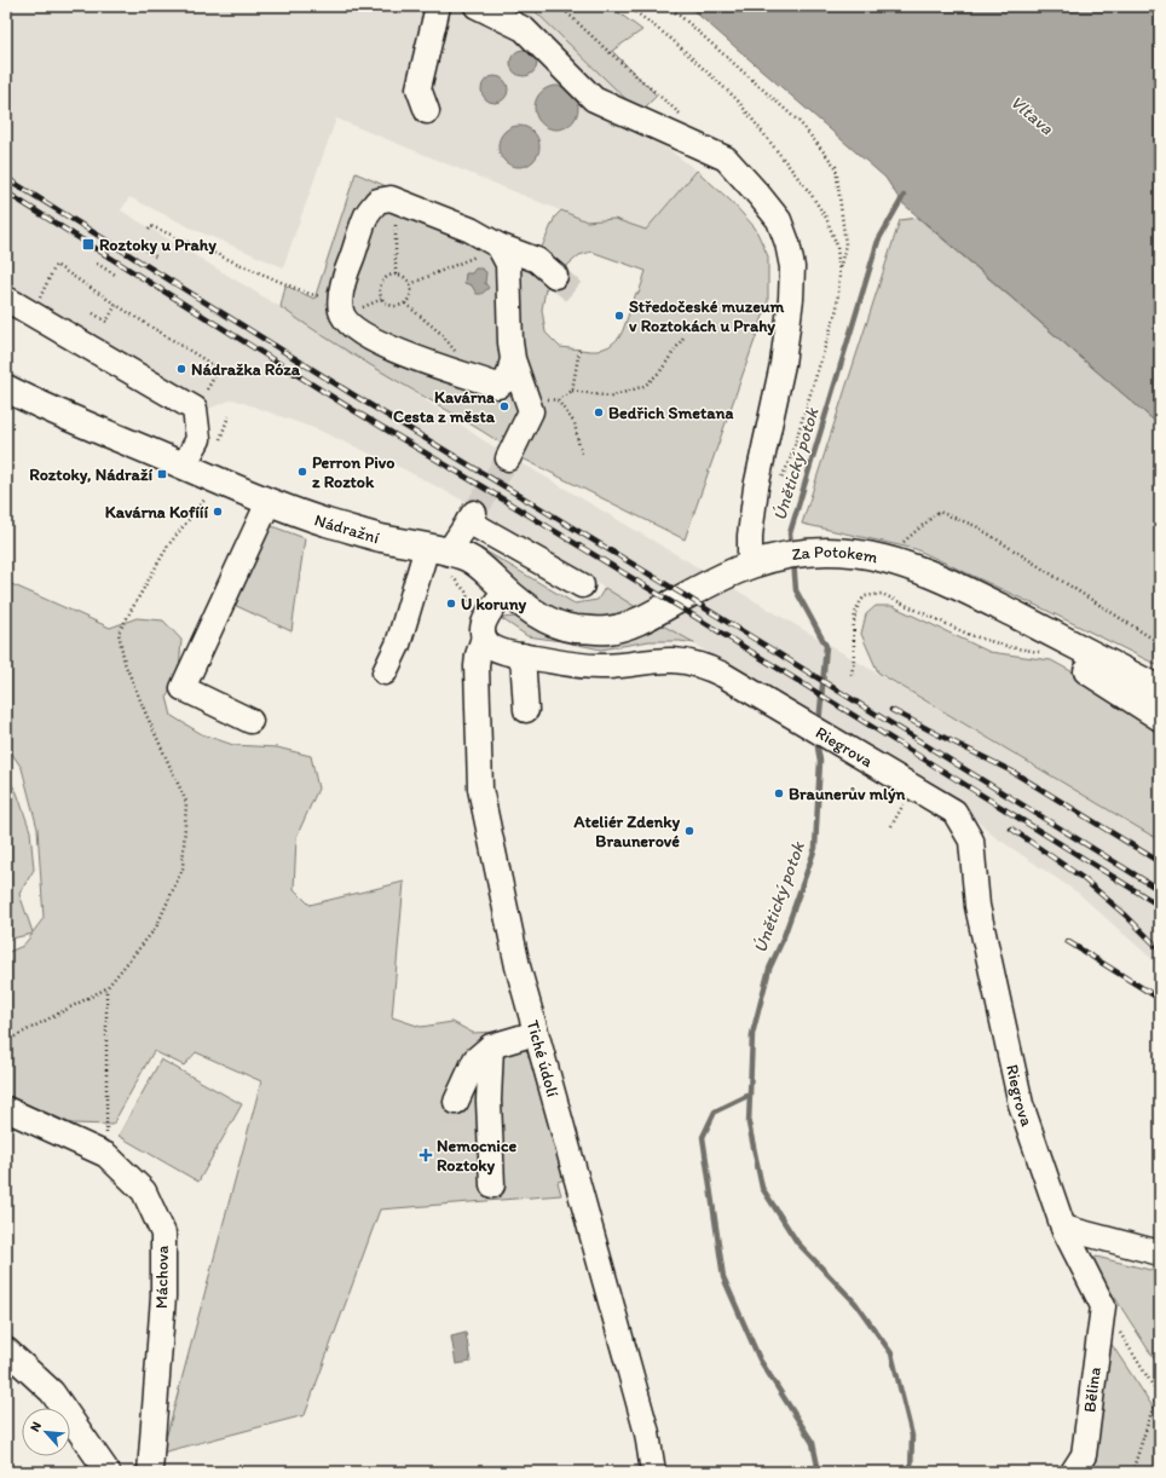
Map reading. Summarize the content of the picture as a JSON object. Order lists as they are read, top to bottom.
{
  "streets": {
    "main road": ["Nádražní", "Za Potokem"],
    "street": [
      "Riegrova",
      "Tiché údolí",
      "Máchova",
      "Bělina"
    ]
  },
  "crossings": [
    ["Nádražní", "Za Potokem"],
    ["Riegrova", "Tiché údolí"],
    ["Riegrova", "Bělina"]
  ],
  "water": ["Vltava", "Únětický potok"],
  "places": {
    "transit": ["Roztoky u Prahy", "Roztoky, Nádraží"],
    "other": [
      "Středočeské muzeum v Roztokách u Prahy",
      "Nádražka Róza",
      "Kavárna Cesta z města",
      "Bedřich Smetana",
      "Perron Pivo z Roztok",
      "Kavárna Kofííí",
      "U koruny",
      "Braunerův mlýn",
      "Ateliér Zdenky Braunerové"
    ],
    "health": ["Nemocnice Roztoky"]
  },
  "north": "top left"
}
